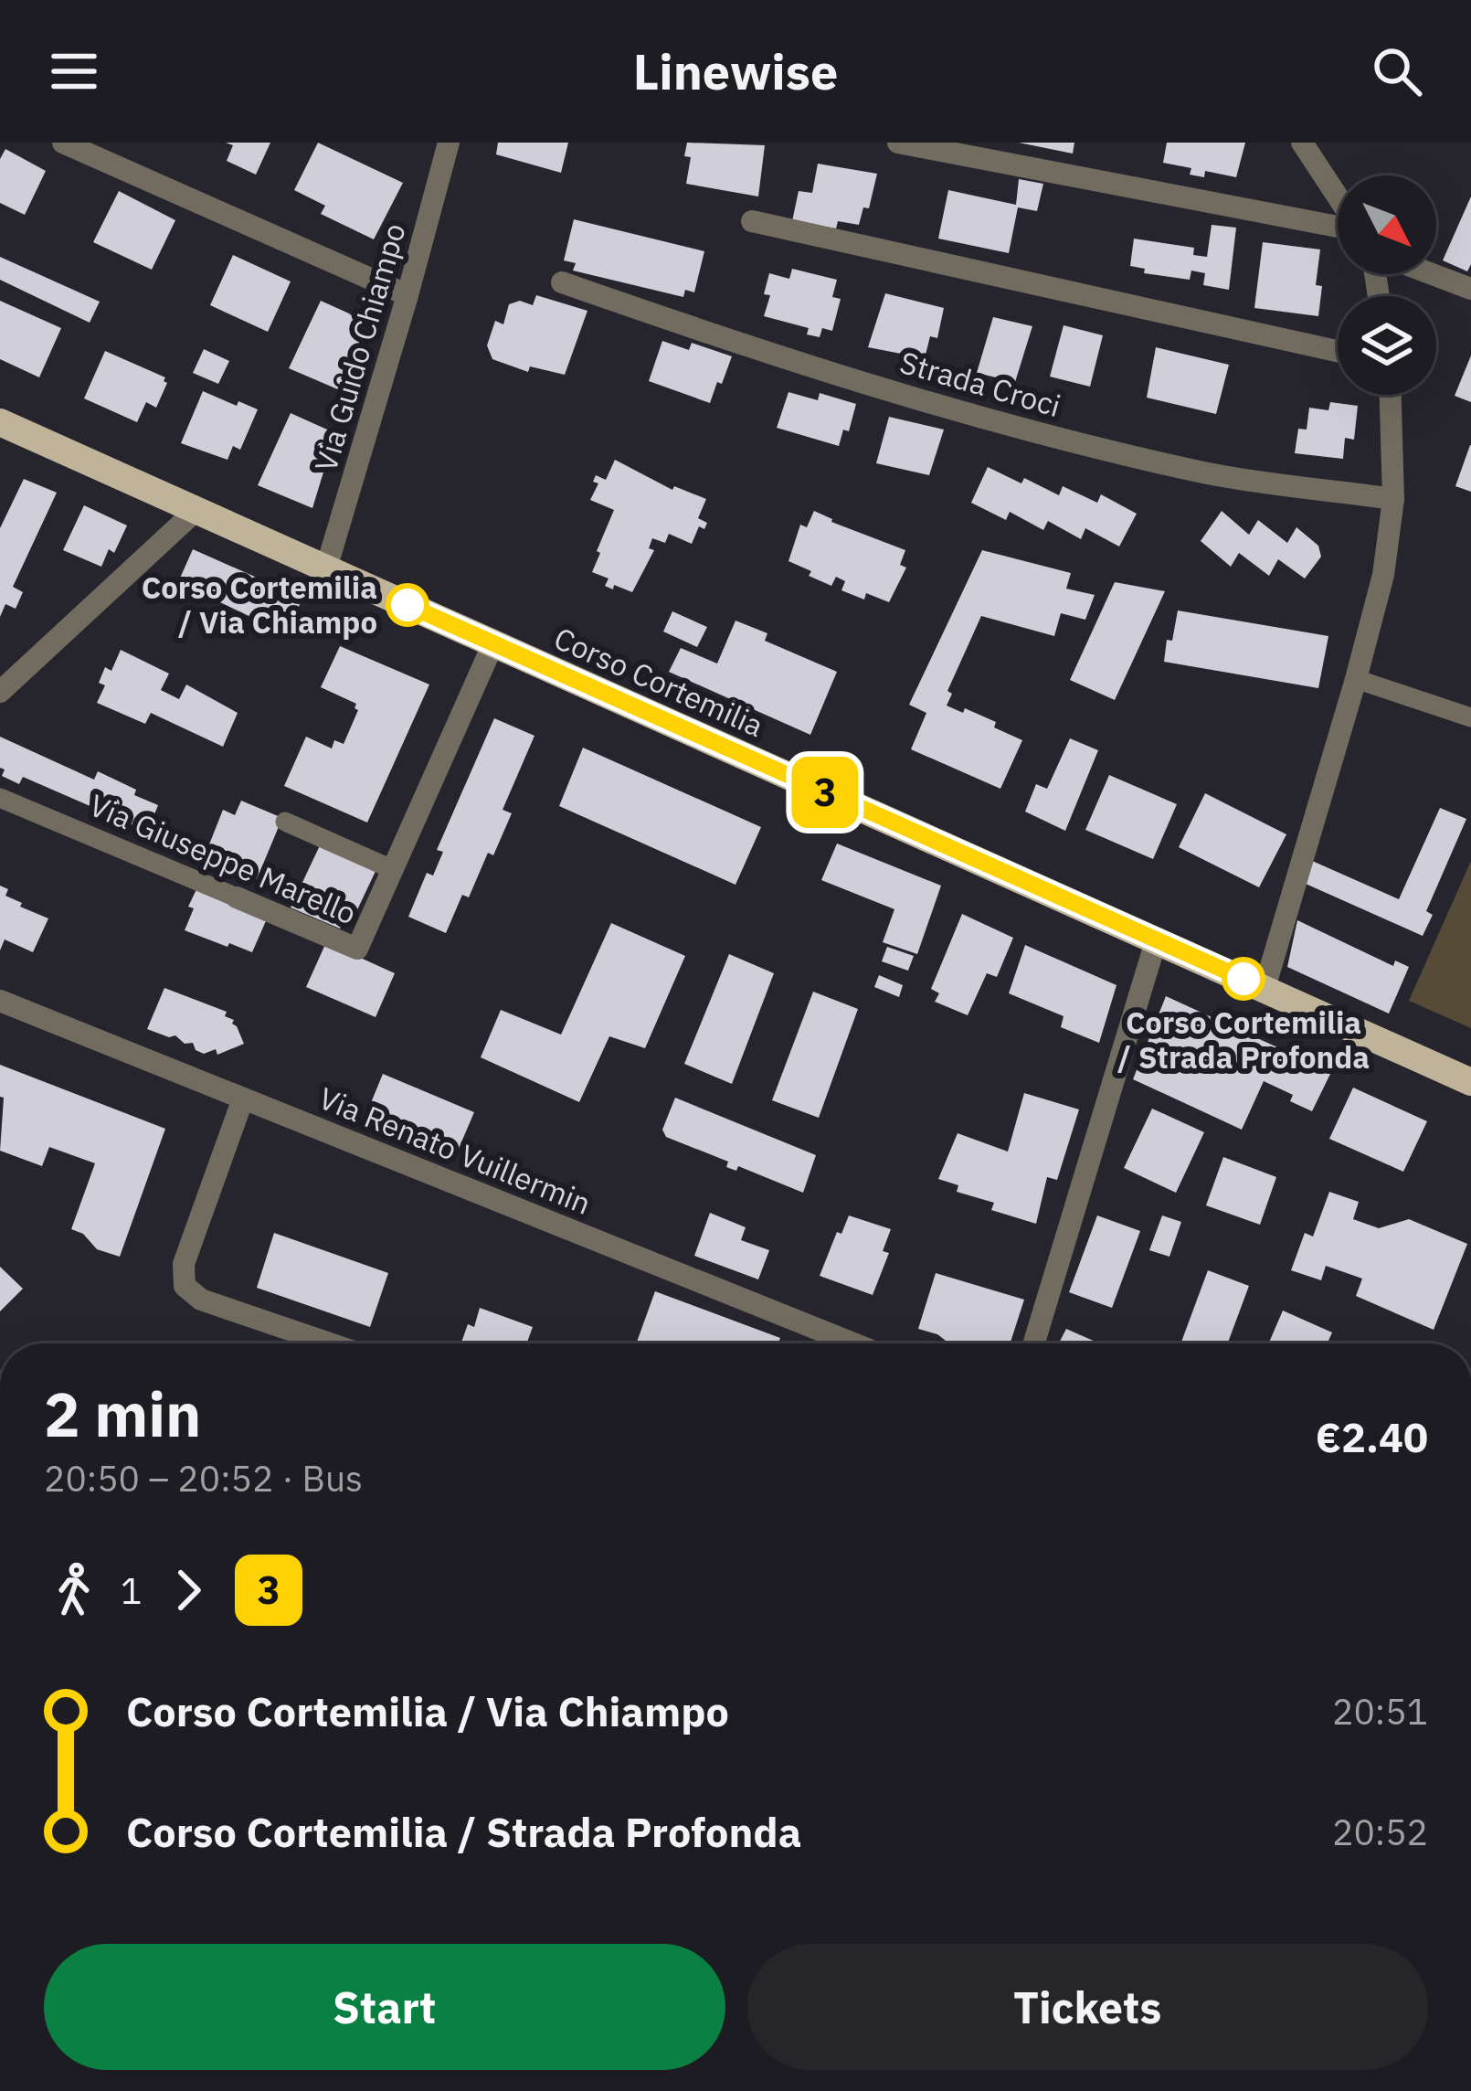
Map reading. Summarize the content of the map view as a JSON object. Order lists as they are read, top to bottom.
{
  "streets": {
    "main road": ["Corso Cortemilia"],
    "street": [
      "Via Guido Chiampo",
      "Strada Croci",
      "Via Giuseppe Marello",
      "Via Renato Vuillermin"
    ]
  },
  "crossings": [
    ["Via Guido Chiampo", "Corso Cortemilia"],
    ["Corso Cortemilia", "Via Giuseppe Marello"]
  ],
  "places": ["Corso Cortemilia / Via Chiampo", "Corso Cortemilia / Strada Profonda"],
  "lines": ["bus line 3"],
  "north": "bottom right",
  "page": {
    "header": "Linewise",
    "on_map": "3",
    "heading": ["2 min", "20:50 – 20:52 · Bus", "€2.40"],
    "legs": ["1", "3"],
    "list": [
      {
        "name": "Corso Cortemilia / Via Chiampo",
        "value": "20:51"
      },
      {
        "name": "Corso Cortemilia / Strada Profonda",
        "value": "20:52"
      }
    ],
    "buttons": ["Start", "Tickets"]
  }
}
